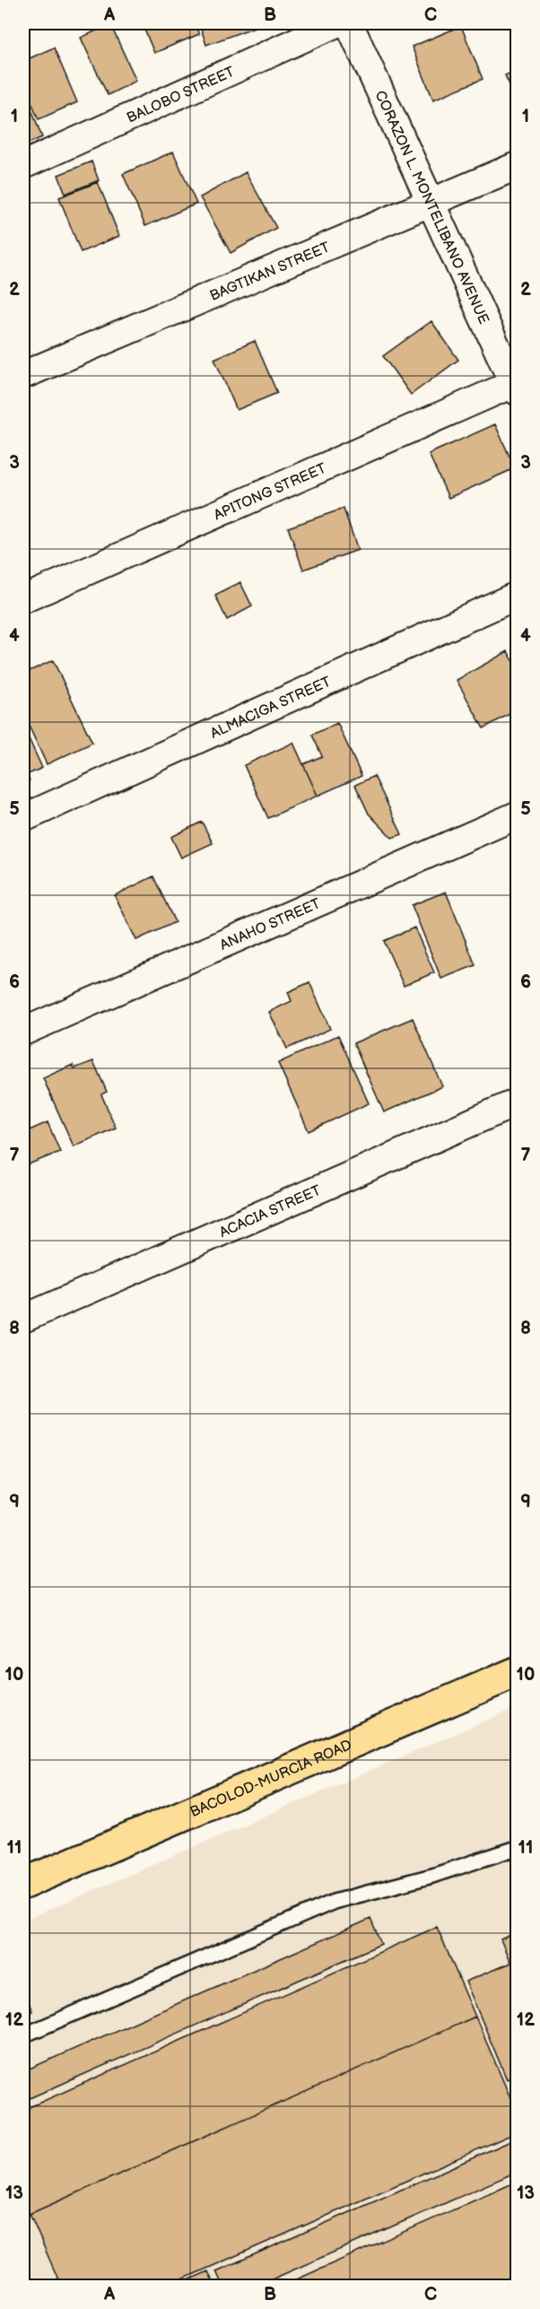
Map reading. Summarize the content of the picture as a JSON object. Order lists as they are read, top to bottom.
{
  "streets": {
    "highway": ["BACOLOD-MURCIA ROAD"],
    "street": [
      "BALOBO STREET",
      "CORAZON L. MONTELIBANO AVENUE",
      "BAGTIKAN STREET",
      "APITONG STREET",
      "ALMACIGA STREET",
      "ANAHO STREET",
      "ACACIA STREET"
    ]
  },
  "crossings": [
    ["CORAZON L. MONTELIBANO AVENUE", "BAGTIKAN STREET"],
    ["CORAZON L. MONTELIBANO AVENUE", "APITONG STREET"]
  ],
  "grid": {
    "columns": ["A", "B", "C"],
    "rows": [
      "1",
      "2",
      "3",
      "4",
      "5",
      "6",
      "7",
      "8",
      "9",
      "10",
      "11",
      "12",
      "13"
    ]
  }
}
